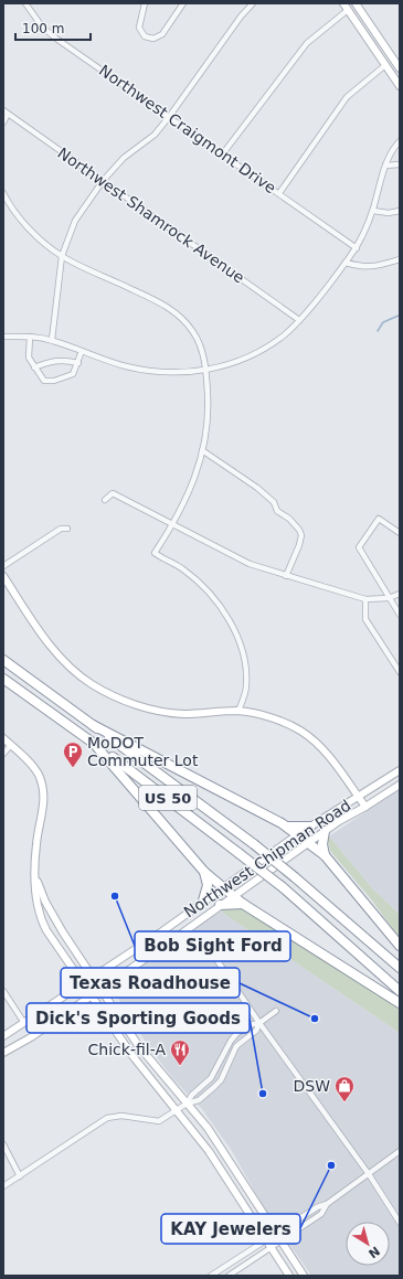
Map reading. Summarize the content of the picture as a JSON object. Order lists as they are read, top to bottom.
{
  "streets": {
    "highway": ["US 50"],
    "street": ["Northwest Craigmont Drive", "Northwest Shamrock Avenue", "Northwest Chipman Road"]
  },
  "places": {
    "parking": ["MoDOT Commuter Lot"],
    "other": [
      "Bob Sight Ford",
      "Texas Roadhouse",
      "Dick's Sporting Goods",
      "KAY Jewelers"
    ],
    "restaurant": ["Chick-fil-A"],
    "shop": ["DSW"]
  },
  "scale_bar": "100 m",
  "north": "bottom right"
}
